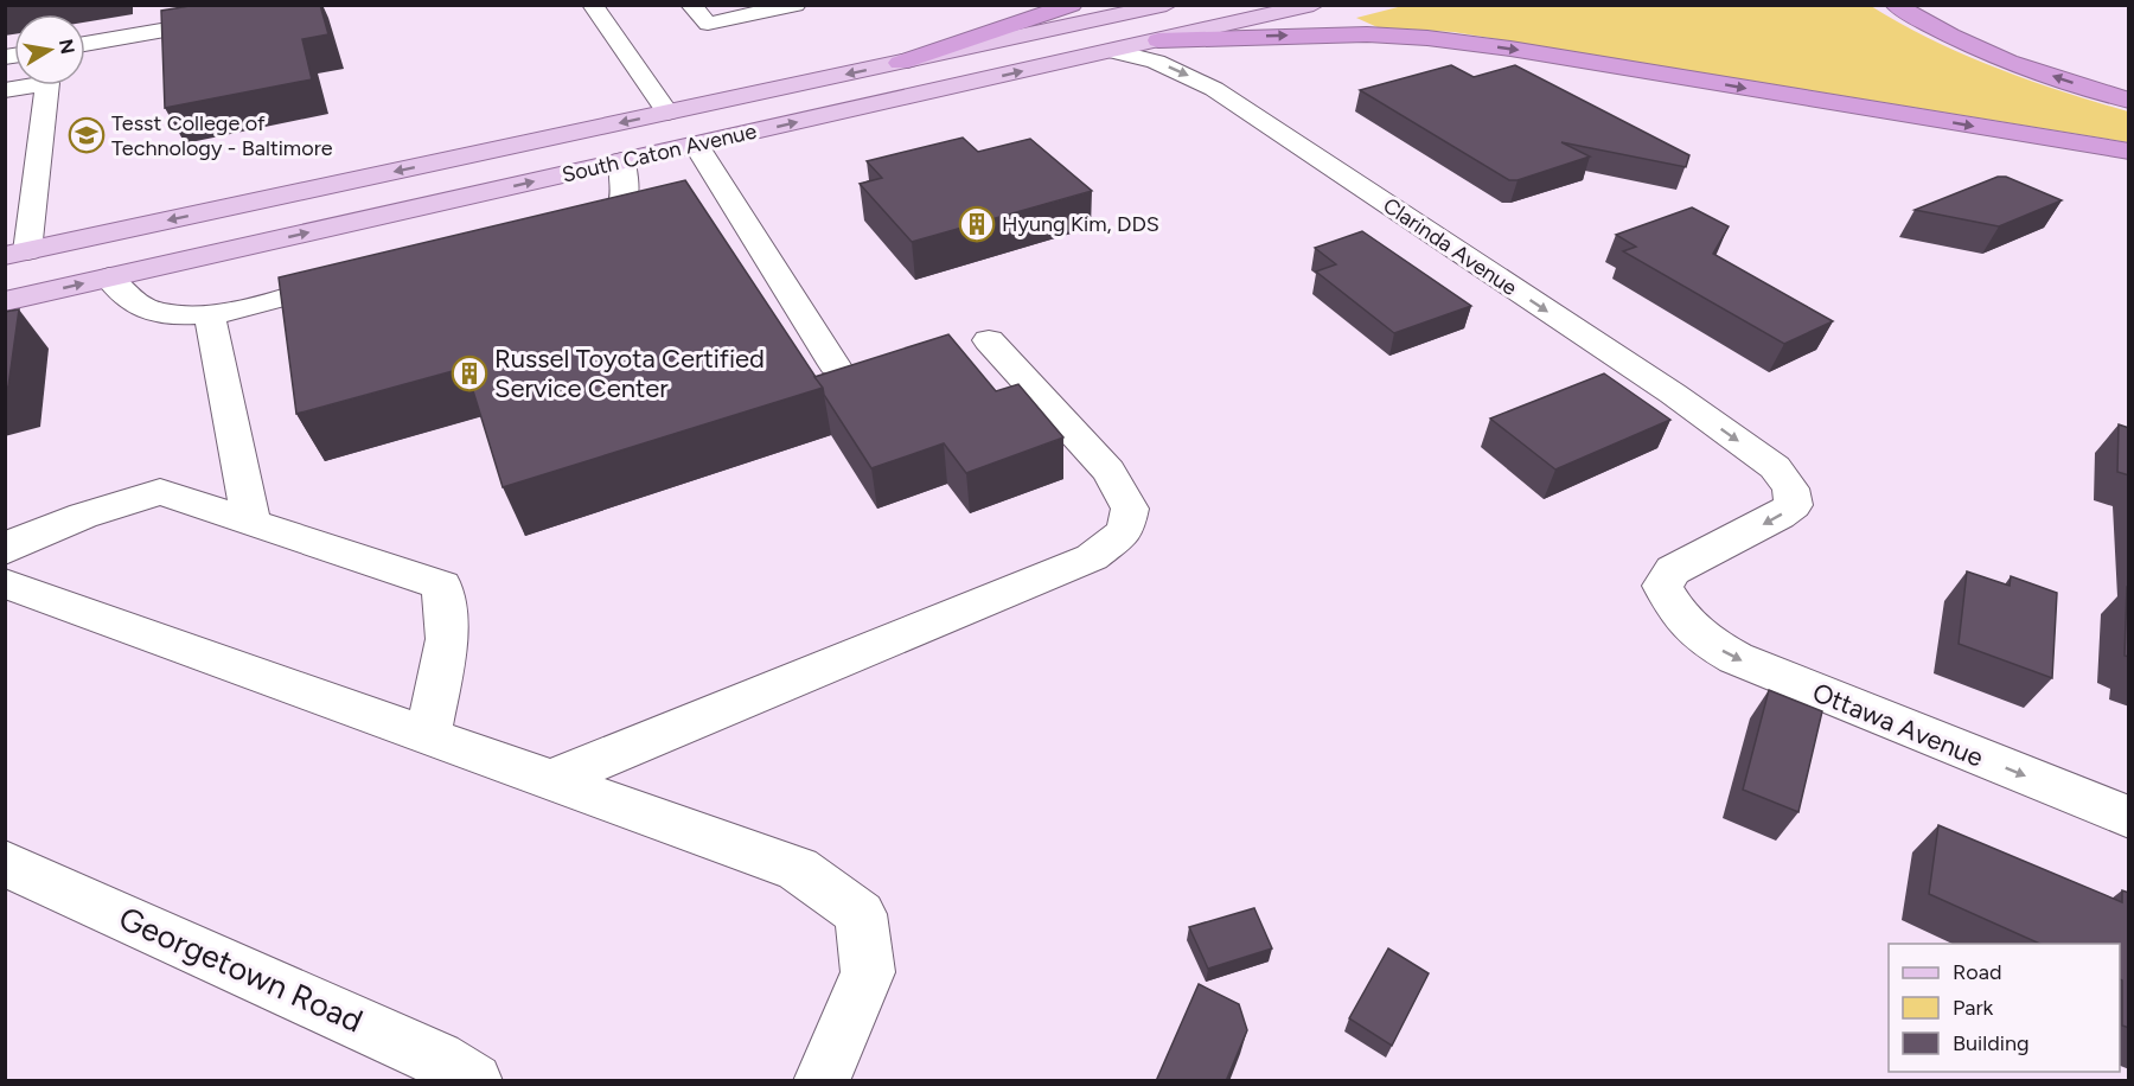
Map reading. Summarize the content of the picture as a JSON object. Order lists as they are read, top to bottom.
{
  "streets": {
    "main road": ["South Caton Avenue"],
    "street": ["Clarinda Avenue", "Ottawa Avenue", "Georgetown Road"]
  },
  "crossings": [
    ["South Caton Avenue", "Clarinda Avenue"],
    ["Clarinda Avenue", "Ottawa Avenue"]
  ],
  "one_way": ["Ottawa Avenue"],
  "places": {
    "school or university": ["Tesst College of Technology - Baltimore"],
    "building": ["Hyung Kim, DDS", "Russel Toyota Certified Service Center"]
  },
  "legend": ["Road", "Park", "Building"],
  "north": "right"
}
